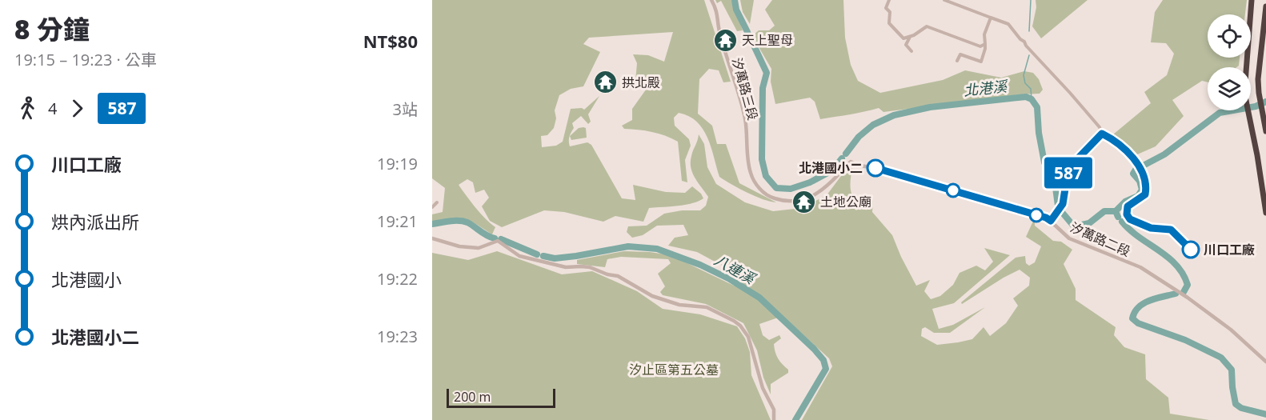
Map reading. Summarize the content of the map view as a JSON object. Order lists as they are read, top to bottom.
{
  "streets": {
    "street": ["汐萬路三段", "汐萬路二段"]
  },
  "crossings": [
    ["汐萬路三段", "汐萬路二段"]
  ],
  "water": ["北港溪", "八連溪"],
  "parks": ["汐止區第五公墓"],
  "places": {
    "temple": ["天上聖母", "拱北殿", "土地公廟"],
    "other": ["北港國小二", "川口工廠"]
  },
  "lines": ["bus line 587"],
  "scale_bar": "200 m",
  "page": {
    "heading": ["8 分鐘", "19:15 – 19:23 · 公車", "NT$80"],
    "on_map": "587",
    "legs": ["4", "587", "3站"],
    "list": [
      {
        "name": "川口工廠",
        "value": "19:19"
      },
      {
        "name": "烘內派出所",
        "value": "19:21"
      },
      {
        "name": "北港國小",
        "value": "19:22"
      },
      {
        "name": "北港國小二",
        "value": "19:23"
      }
    ],
    "scale": "200 m"
  }
}
